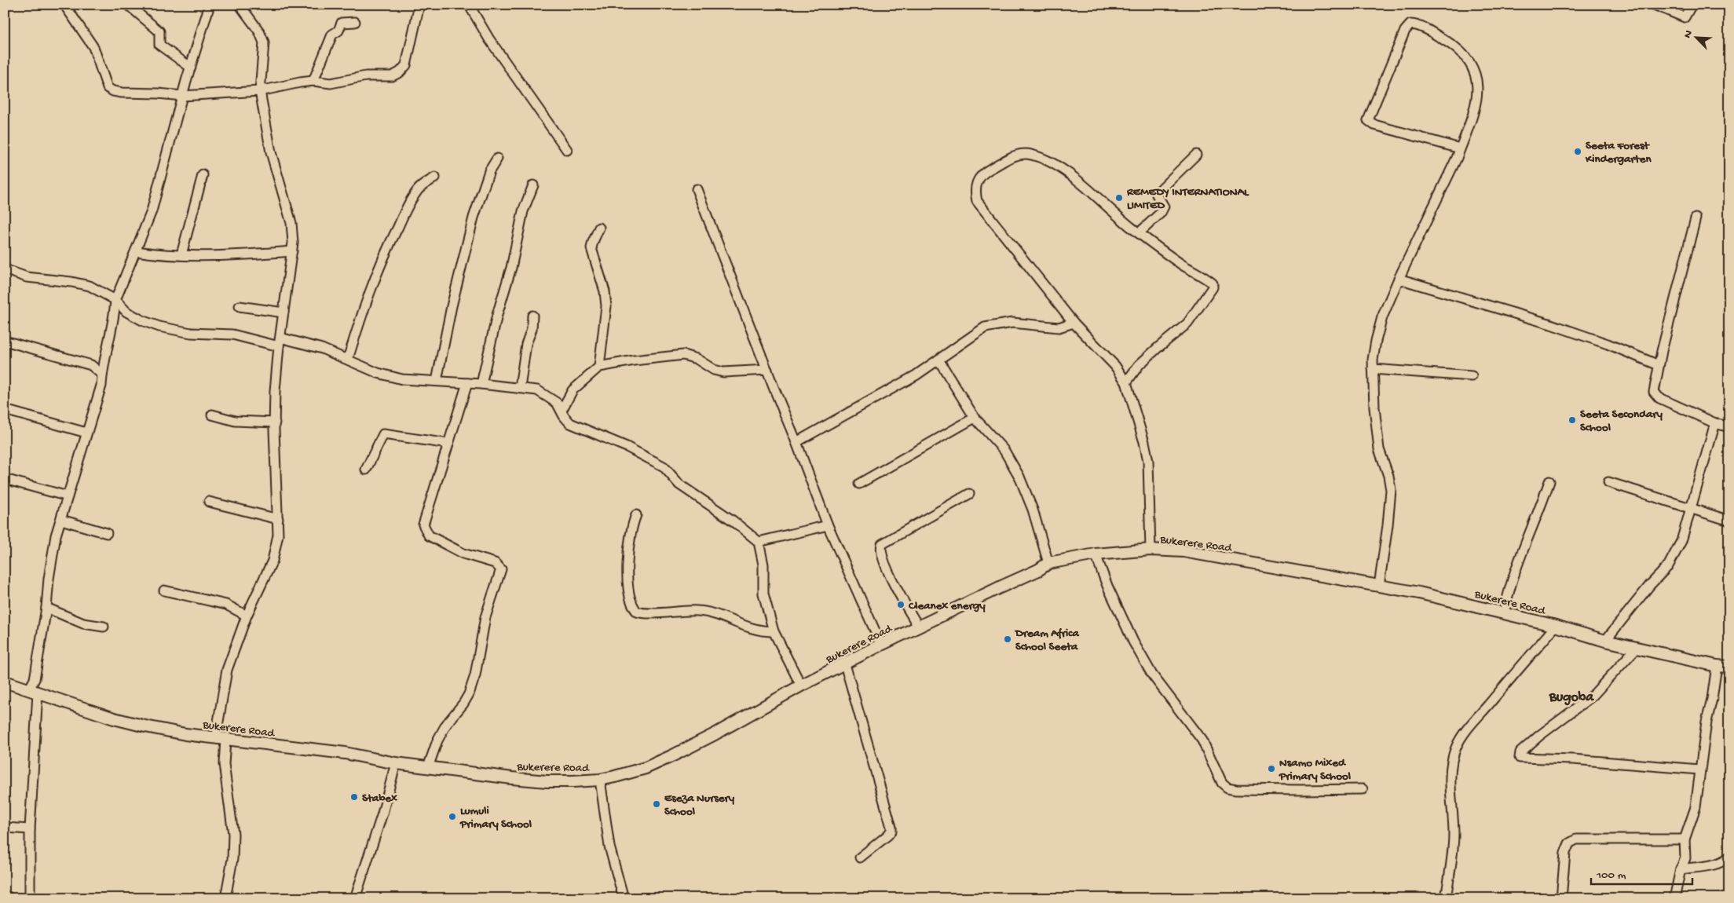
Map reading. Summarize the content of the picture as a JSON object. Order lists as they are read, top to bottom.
{
  "streets": {
    "main road": ["Bukerere Road"]
  },
  "districts": ["Bugoba"],
  "places": [
    "Seeta Forest Kindergarten",
    "REMEDY INTERNATIONAL LIMITED",
    "Seeta Secondary School",
    "Cleanex energy",
    "Dream Africa School Seeta",
    "Nsamo Mixed Primary School",
    "Stabex",
    "Eseza Nursery School",
    "Lumuli Primary School"
  ],
  "scale_bar": "100 m",
  "north": "top left"
}
